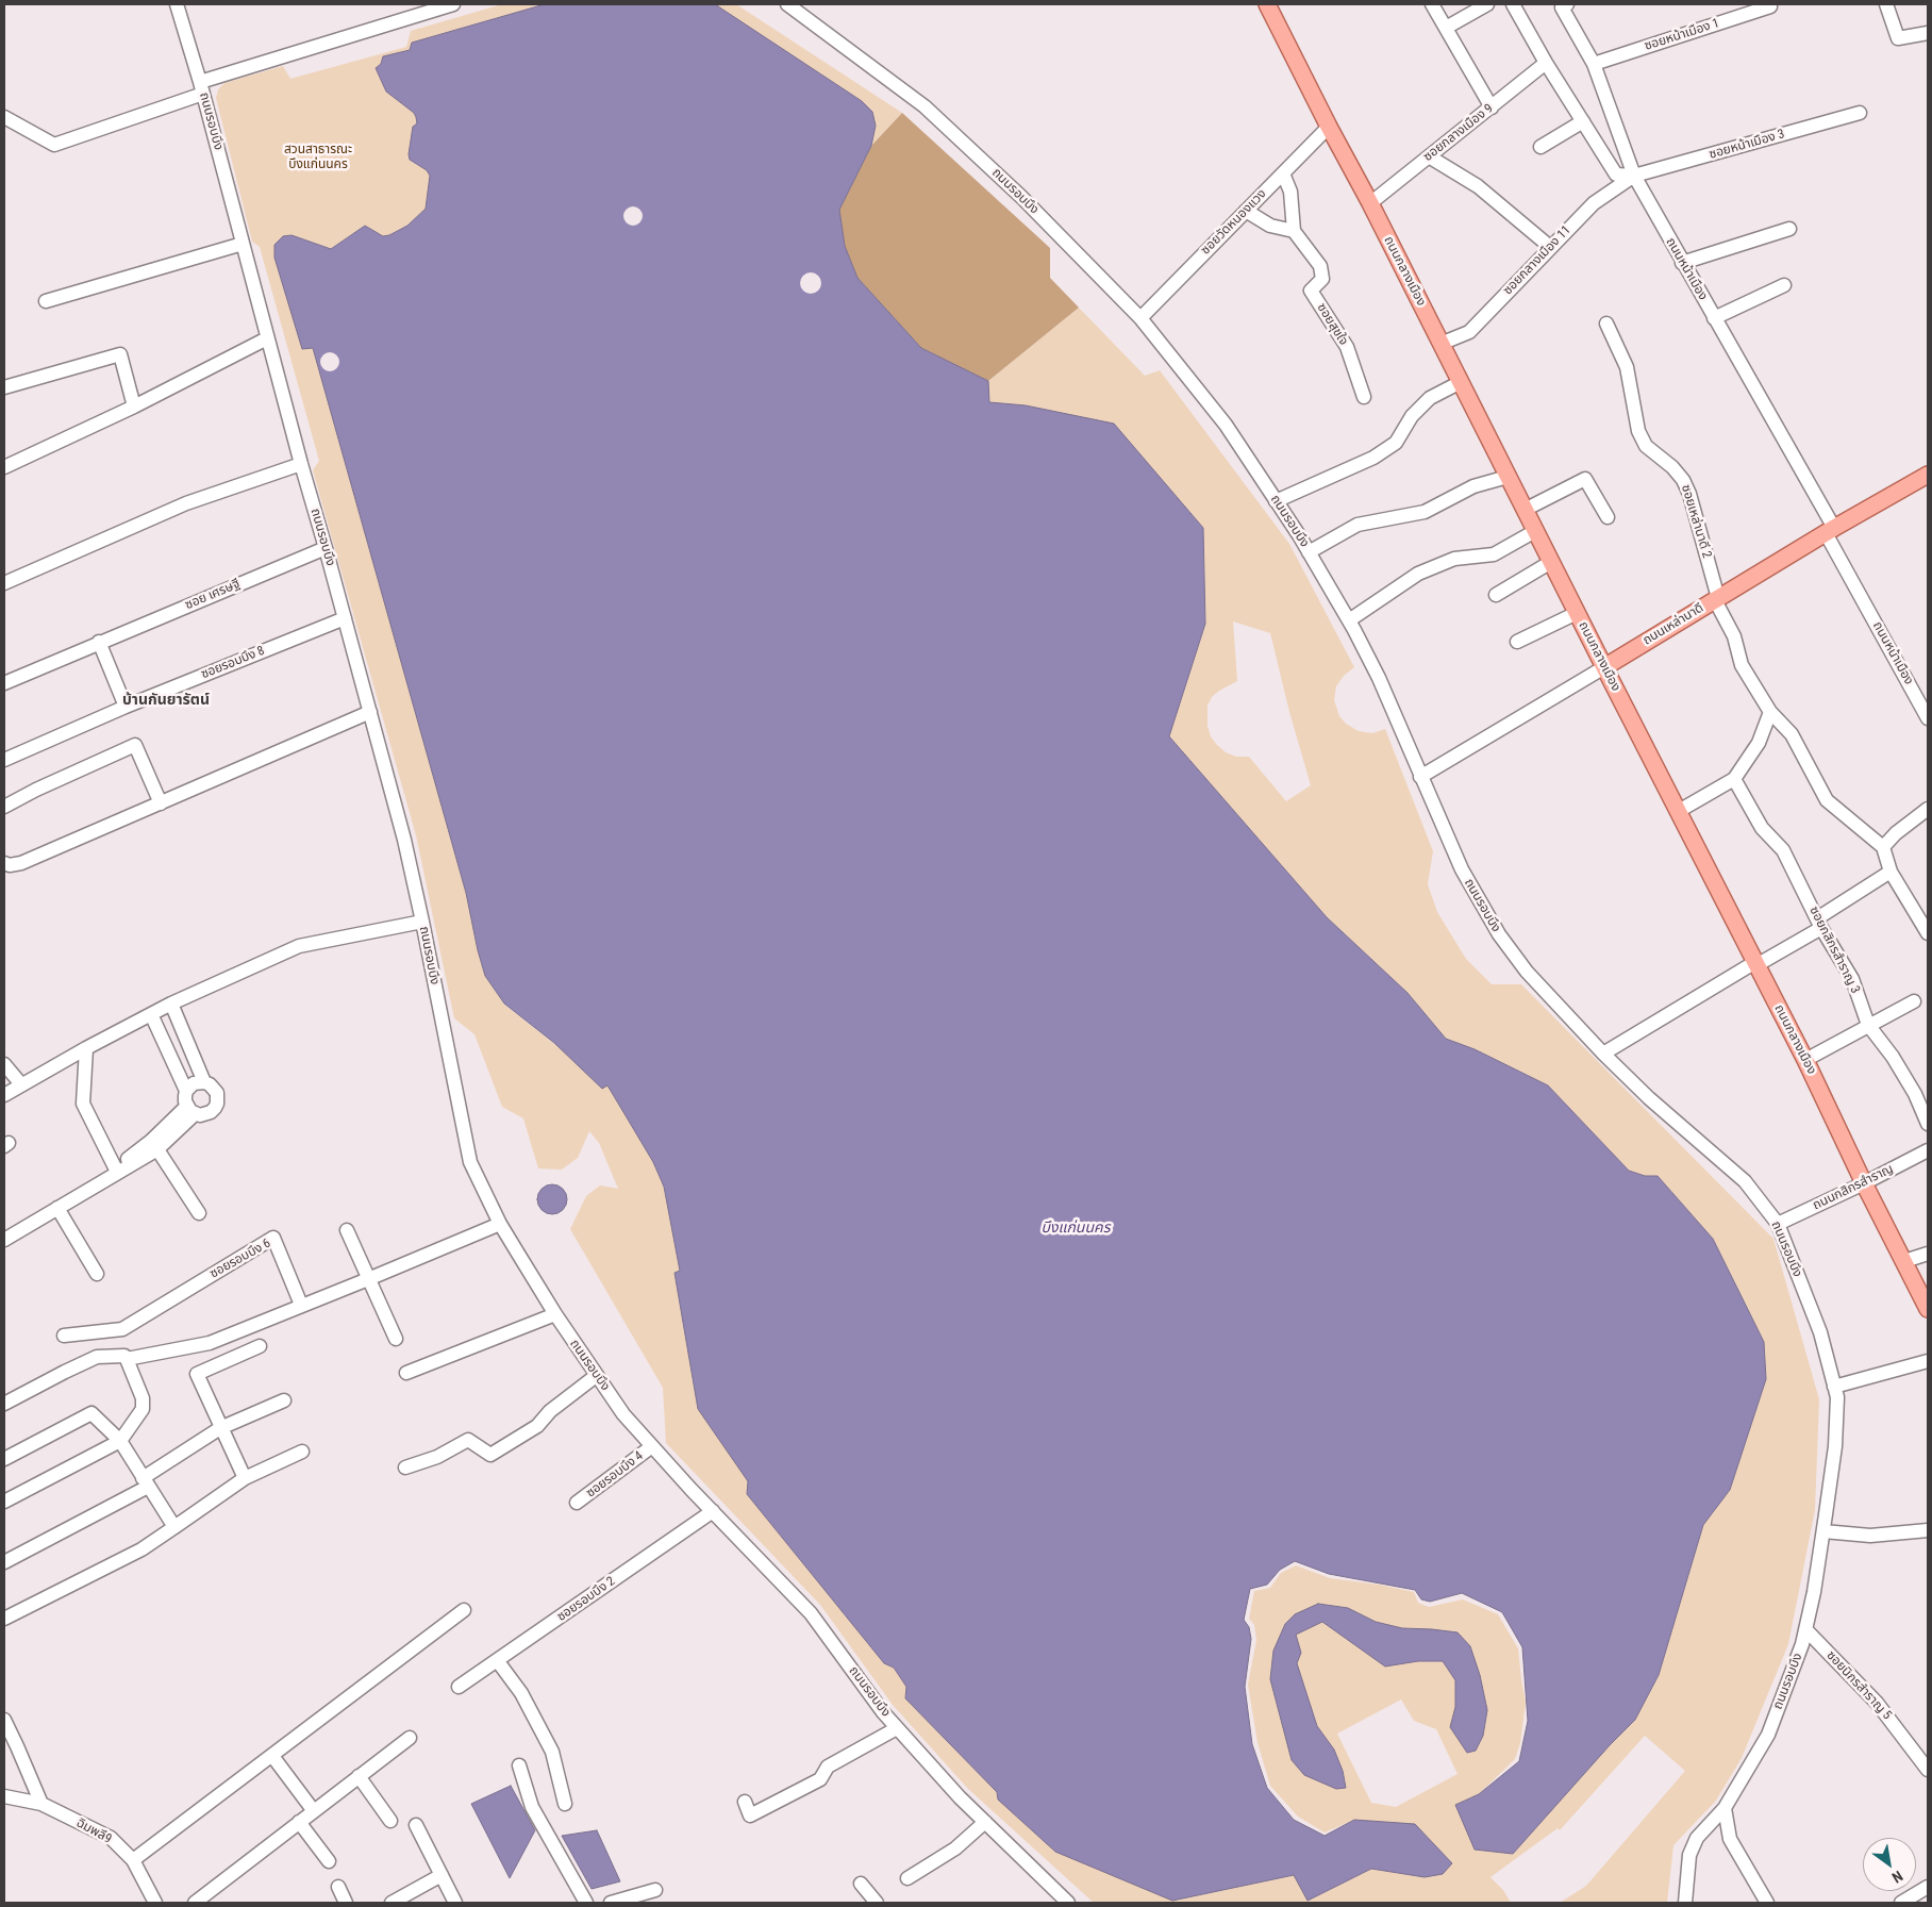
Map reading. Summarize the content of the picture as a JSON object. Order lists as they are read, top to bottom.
{
  "streets": {
    "main road": ["ถนนกลางเมือง", "ถนนเหล่านาดี"],
    "street": [
      "ซอยหน้าเมือง 1",
      "ถนนรอบบึง",
      "ซอยกลางเมือง 9",
      "ซอยหน้าเมือง 3",
      "ซอยวัดหนองแวง",
      "ซอยกลางเมือง 11",
      "ถนนหน้าเมือง",
      "ซอยสุขใจ",
      "ซอยเหล่านาดี 2",
      "ซอย เศรษฐี",
      "ซอยรอบบึง 8",
      "ซอยกสิกรสำราญ 3",
      "ถนนกสิกรสำราญ",
      "ซอยรอบบึง 6",
      "ซอยรอบบึง 4",
      "ซอยรอบบึง 2",
      "ซอยนิกรสำราญ 5",
      "ฉิมพลี9"
    ]
  },
  "crossings": [
    ["ซอยหน้าเมือง 1", "ถนนหน้าเมือง"],
    ["ถนนรอบบึง", "ซอยวัดหนองแวง"],
    ["ถนนรอบบึง", "ซอย เศรษฐี"],
    ["ถนนรอบบึง", "ถนนเหล่านาดี"],
    ["ถนนรอบบึง", "ซอยรอบบึง 8"],
    ["ถนนรอบบึง", "ถนนกสิกรสำราญ"],
    ["ถนนรอบบึง", "ซอยรอบบึง 4"],
    ["ถนนรอบบึง", "ซอยรอบบึง 2"],
    ["ถนนรอบบึง", "ซอยนิกรสำราญ 5"],
    ["ซอยกลางเมือง 9", "ถนนกลางเมือง"],
    ["ซอยหน้าเมือง 3", "ซอยกลางเมือง 11"],
    ["ซอยหน้าเมือง 3", "ถนนหน้าเมือง"],
    ["ซอยวัดหนองแวง", "ถนนกลางเมือง"],
    ["ซอยกลางเมือง 11", "ถนนหน้าเมือง"],
    ["ซอยกลางเมือง 11", "ถนนกลางเมือง"],
    ["ถนนหน้าเมือง", "ถนนเหล่านาดี"],
    ["ถนนกลางเมือง", "ถนนเหล่านาดี"],
    ["ถนนกลางเมือง", "ถนนกสิกรสำราญ"],
    ["ซอยเหล่านาดี 2", "ถนนเหล่านาดี"]
  ],
  "districts": ["บ้านกันยารัตน์"],
  "water": ["บึงแก่นนคร"],
  "parks": ["สวนสาธารณะ บึงแก่นนคร"],
  "north": "bottom right"
}
